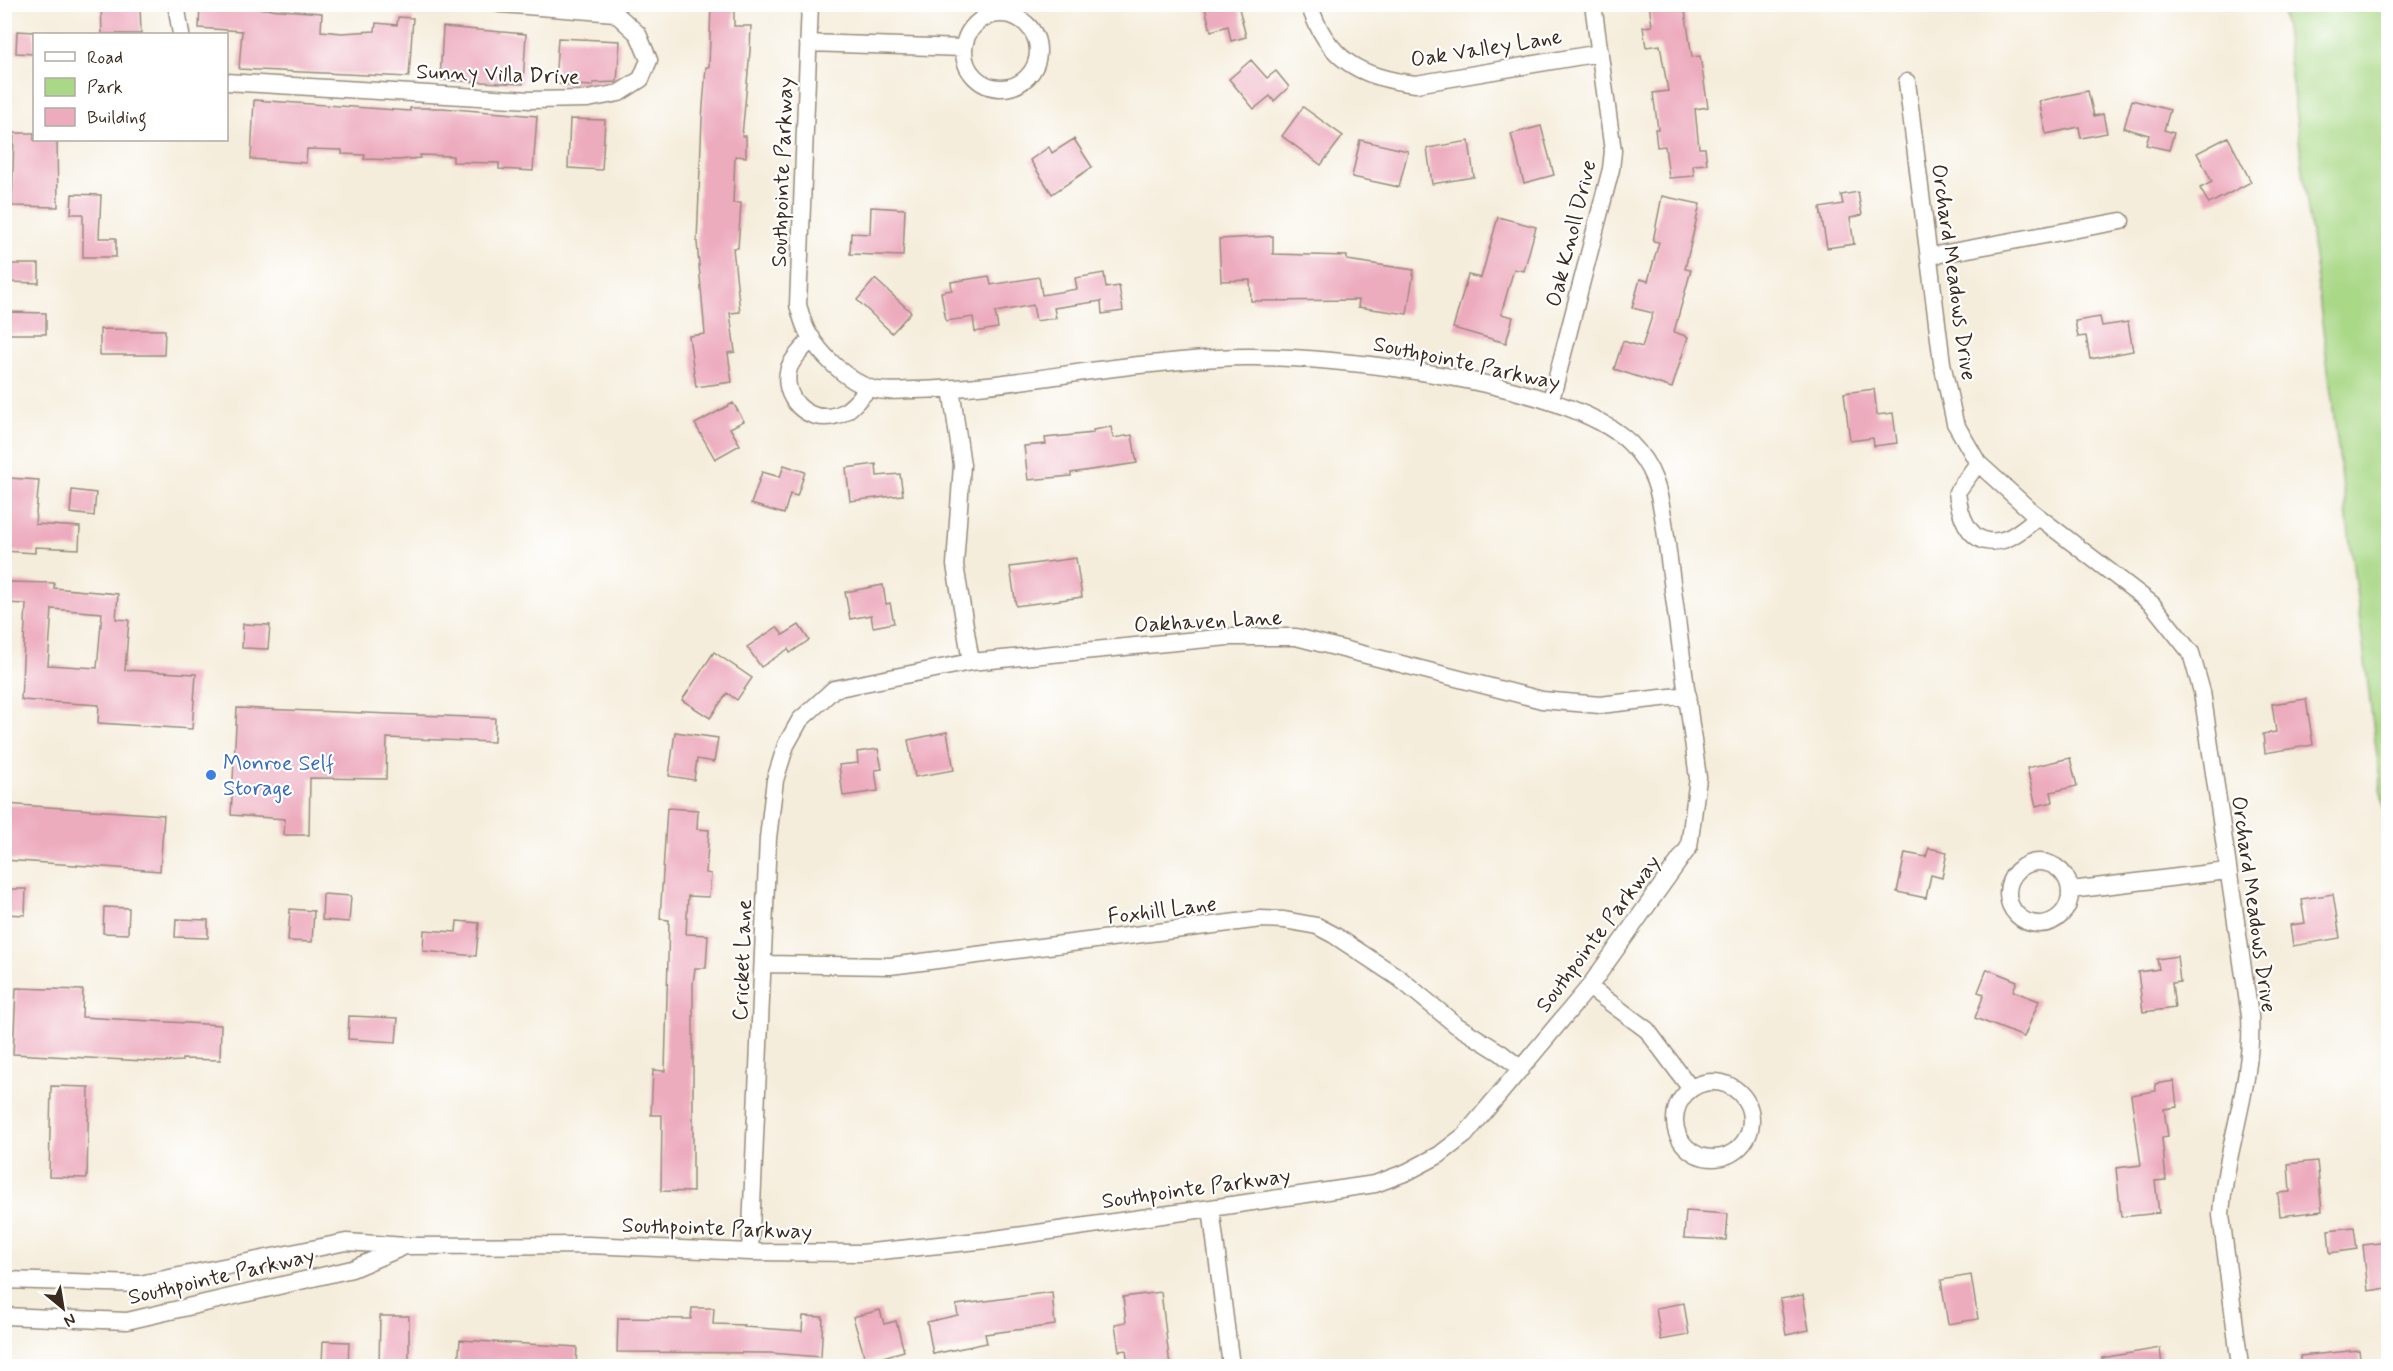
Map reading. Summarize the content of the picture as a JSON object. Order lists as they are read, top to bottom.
{
  "streets": {
    "street": [
      "Oak Valley Lane",
      "Sunny Villa Drive",
      "Southpointe Parkway",
      "Oak Knoll Drive",
      "Orchard Meadows Drive",
      "Oakhaven Lane",
      "Foxhill Lane",
      "Cricket Lane"
    ]
  },
  "crossings": [
    ["Oak Valley Lane", "Oak Knoll Drive"],
    ["Southpointe Parkway", "Oak Knoll Drive"],
    ["Southpointe Parkway", "Oakhaven Lane"],
    ["Southpointe Parkway", "Foxhill Lane"],
    ["Southpointe Parkway", "Cricket Lane"],
    ["Oakhaven Lane", "Cricket Lane"],
    ["Foxhill Lane", "Cricket Lane"]
  ],
  "places": ["Monroe Self Storage"],
  "legend": ["Road", "Park", "Building"],
  "north": "bottom right"
}
